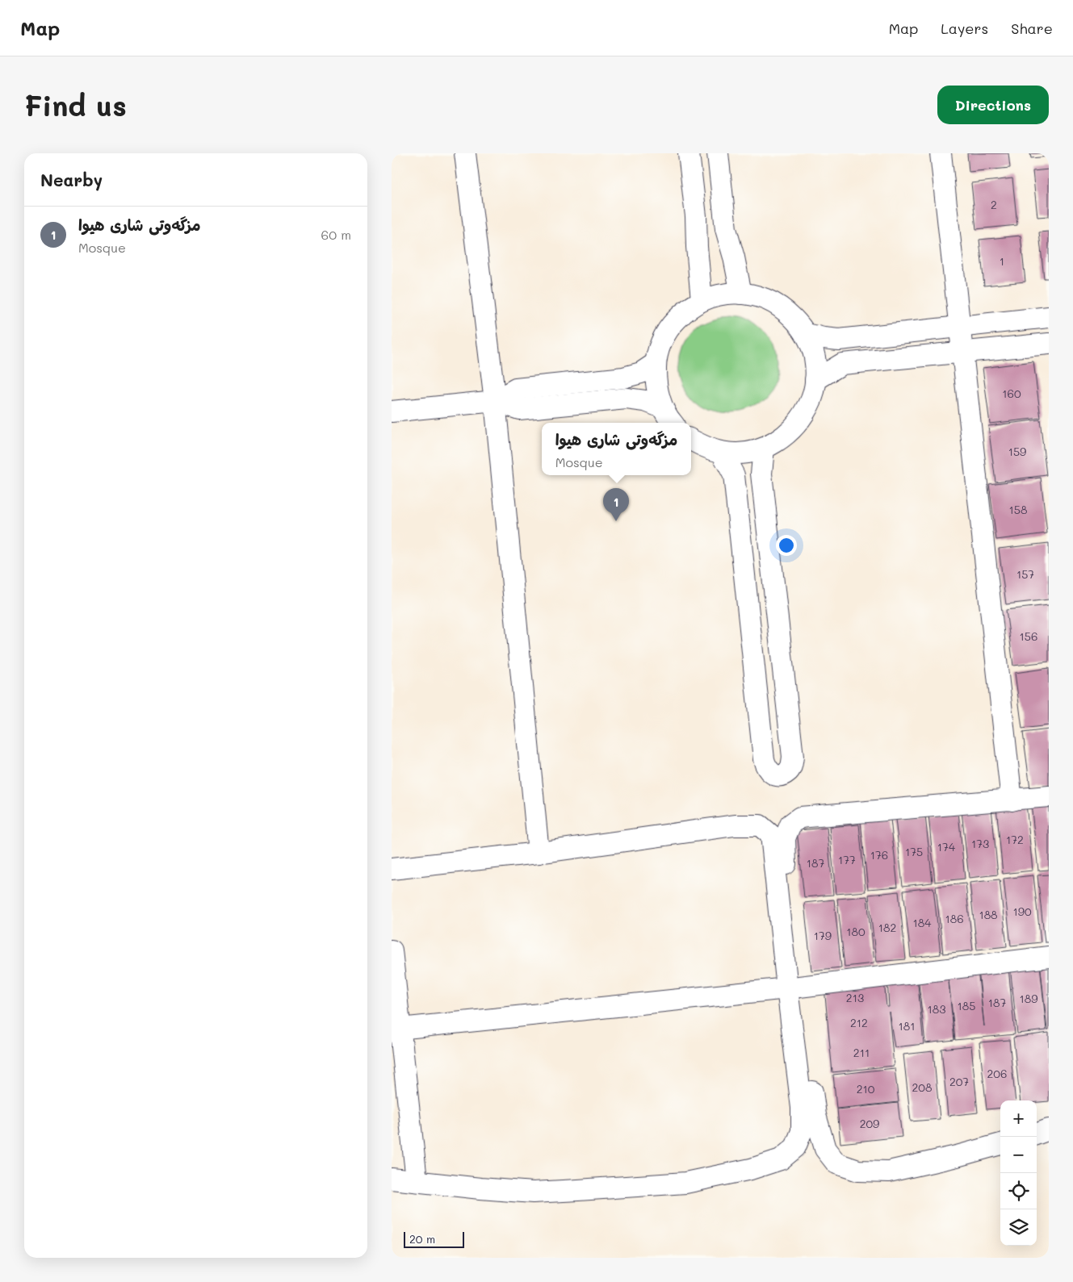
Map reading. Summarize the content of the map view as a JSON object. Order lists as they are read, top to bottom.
{
  "house_numbers": [
    "2",
    "1",
    "160",
    "159",
    "158",
    "157",
    "156",
    "172",
    "173",
    "174",
    "175",
    "176",
    "177",
    "187",
    "190",
    "188",
    "186",
    "184",
    "182",
    "180",
    "179",
    "213",
    "189",
    "187",
    "185",
    "183",
    "212",
    "181",
    "211",
    "206",
    "207",
    "208",
    "210",
    "209"
  ],
  "scale_bar": "20 m",
  "page": {
    "header": "Map",
    "nav": ["Map", "Layers", "Share"],
    "buttons": "Directions",
    "title": "Find us",
    "heading": "Nearby",
    "list": [
      {
        "mark": "1",
        "name": "مزگەوتی شاری هیوا",
        "note": "Mosque",
        "value": "60 m"
      }
    ],
    "popup": ["مزگەوتی شاری هیوا", "Mosque"],
    "pins": "1",
    "map_buttons": ["+", "−"],
    "scale": "20 m"
  }
}
